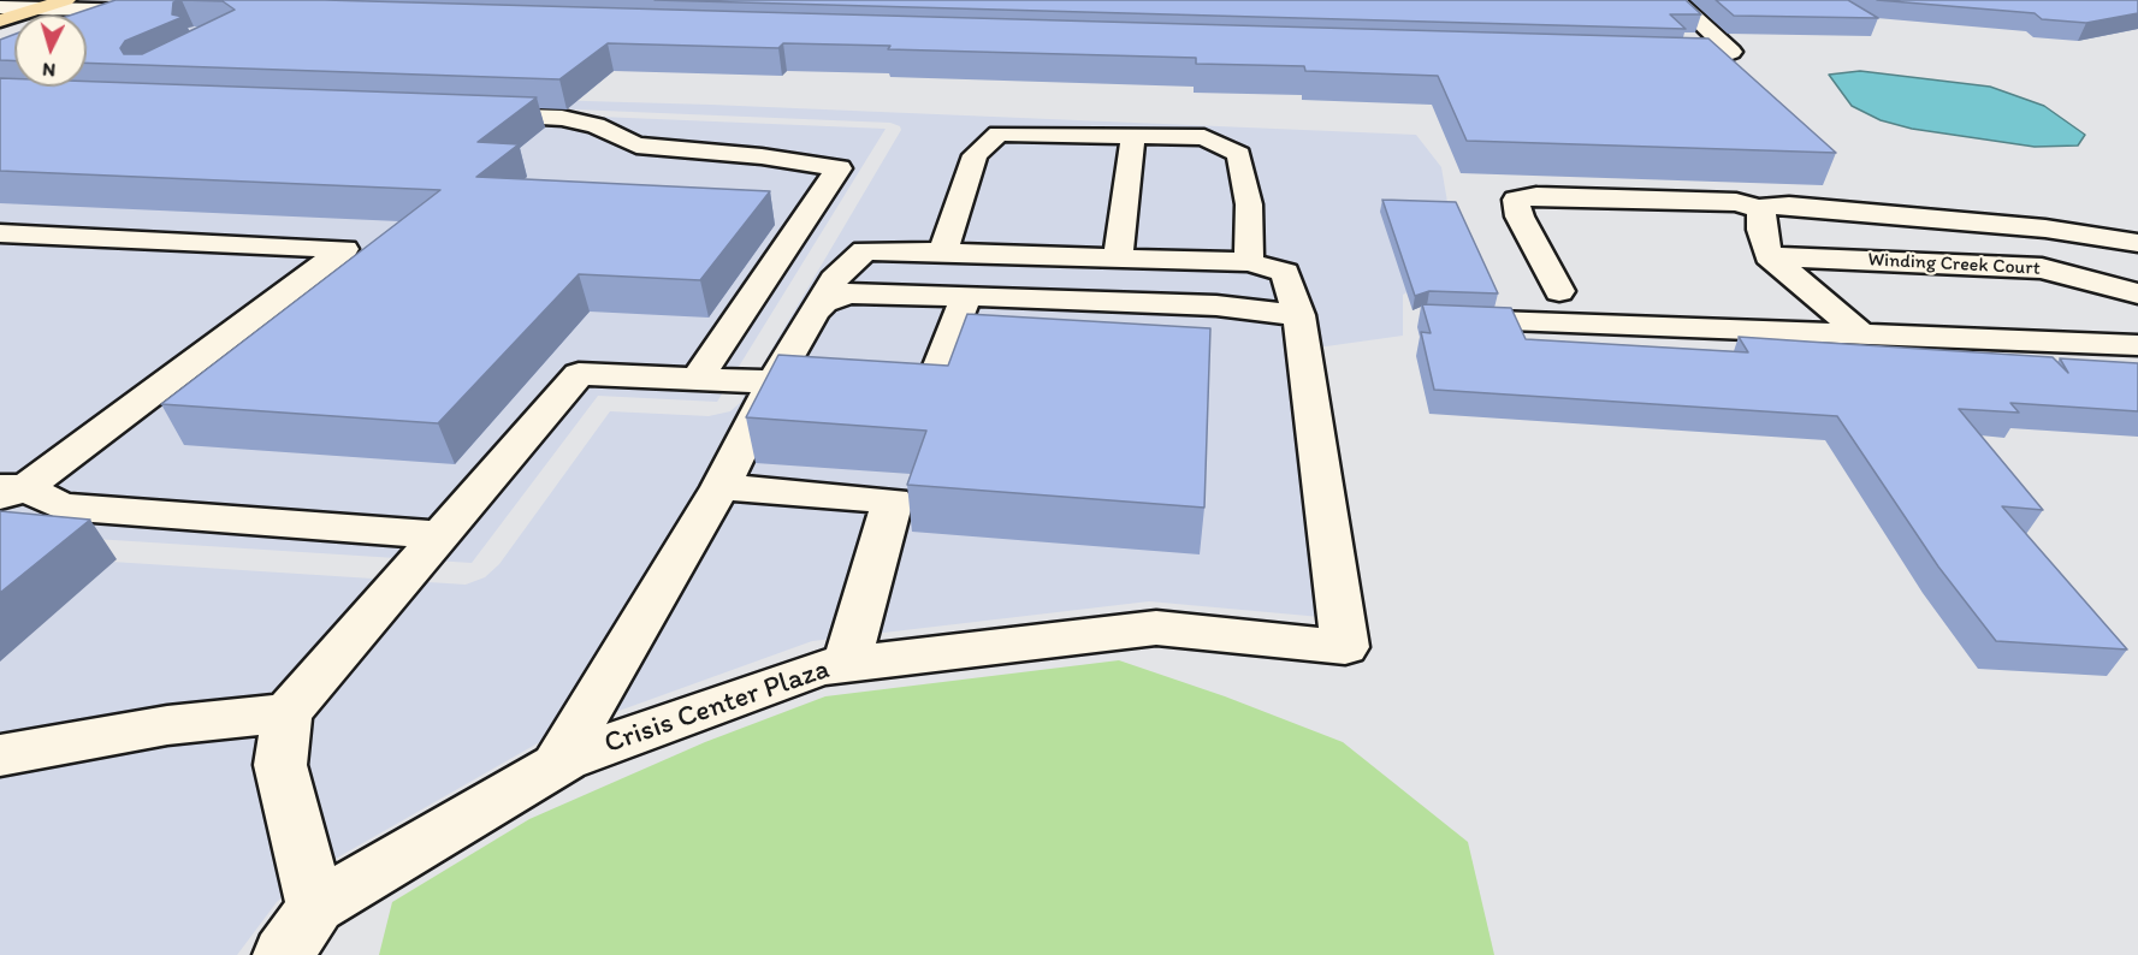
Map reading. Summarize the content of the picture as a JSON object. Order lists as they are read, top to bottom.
{
  "streets": {
    "street": ["Winding Creek Court", "Crisis Center Plaza"]
  },
  "north": "bottom"
}
